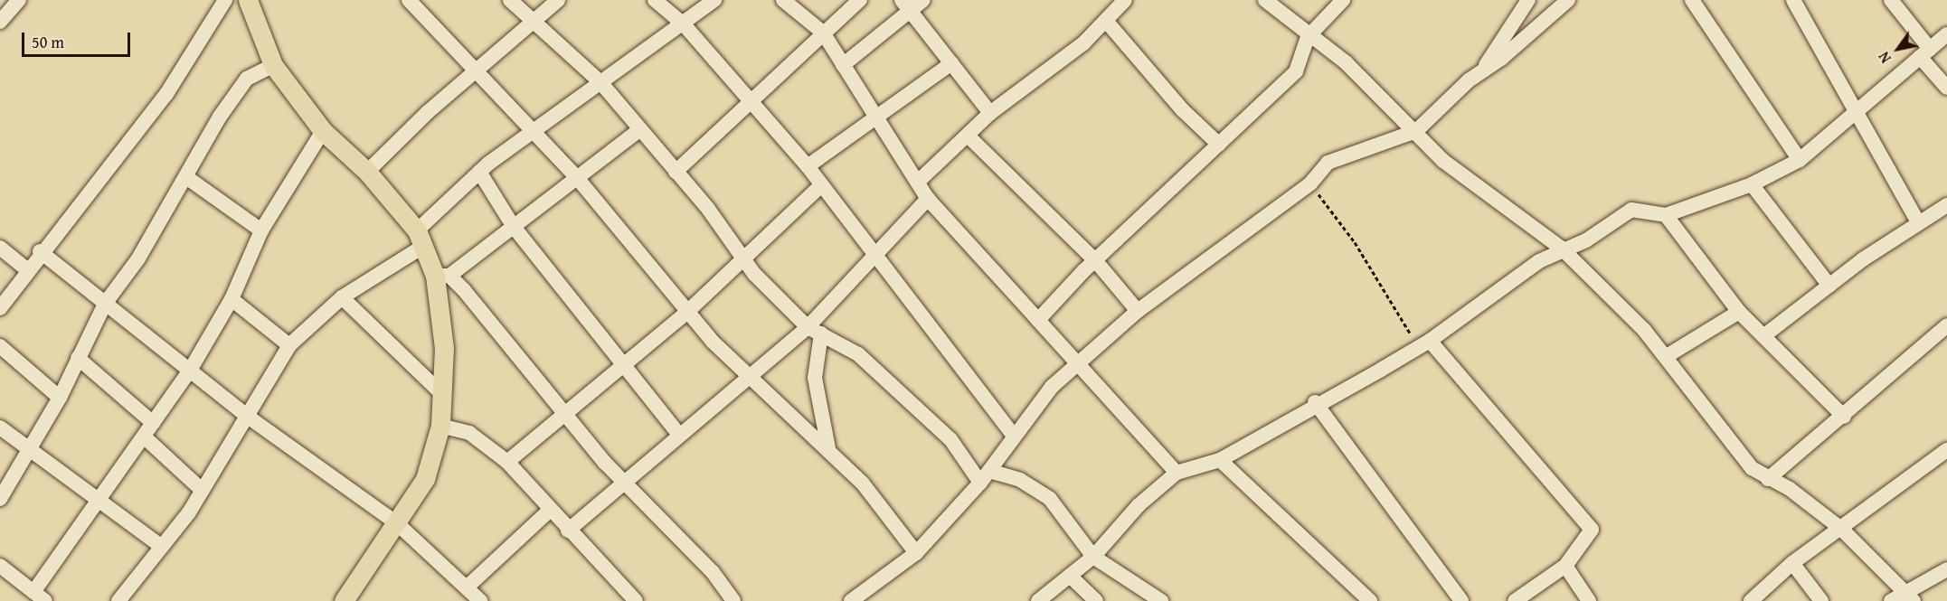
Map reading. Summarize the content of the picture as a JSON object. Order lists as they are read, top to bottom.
{
  "scale_bar": "50 m",
  "north": "bottom left"
}
